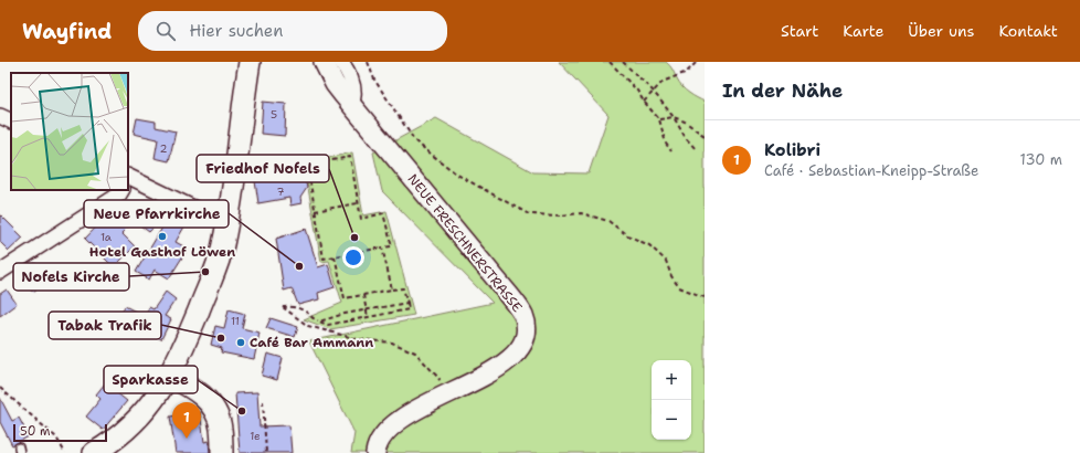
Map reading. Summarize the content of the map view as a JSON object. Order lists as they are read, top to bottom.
{
  "streets": {
    "street": ["NEUE FRESCHNERSTRASSE"]
  },
  "places": [
    "Hotel Gasthof Löwen",
    "Friedhof Nofels",
    "Neue Pfarrkirche",
    "Nofels Kirche",
    "Tabak Trafik",
    "Café Bar Ammann",
    "Sparkasse"
  ],
  "house_numbers": [
    "5",
    "2",
    "7",
    "1a",
    "11",
    "1e"
  ],
  "scale_bar": "50 m",
  "page": {
    "header": "Wayfind",
    "search": "Hier suchen",
    "nav": [
      "Start",
      "Karte",
      "Über uns",
      "Kontakt"
    ],
    "heading": "In der Nähe",
    "list": [
      {
        "mark": "1",
        "name": "Kolibri",
        "note": "Café · Sebastian-Kneipp-Straße",
        "value": "130 m"
      }
    ],
    "map_buttons": ["+", "−"],
    "pins": "1",
    "scale": "50 m"
  }
}
